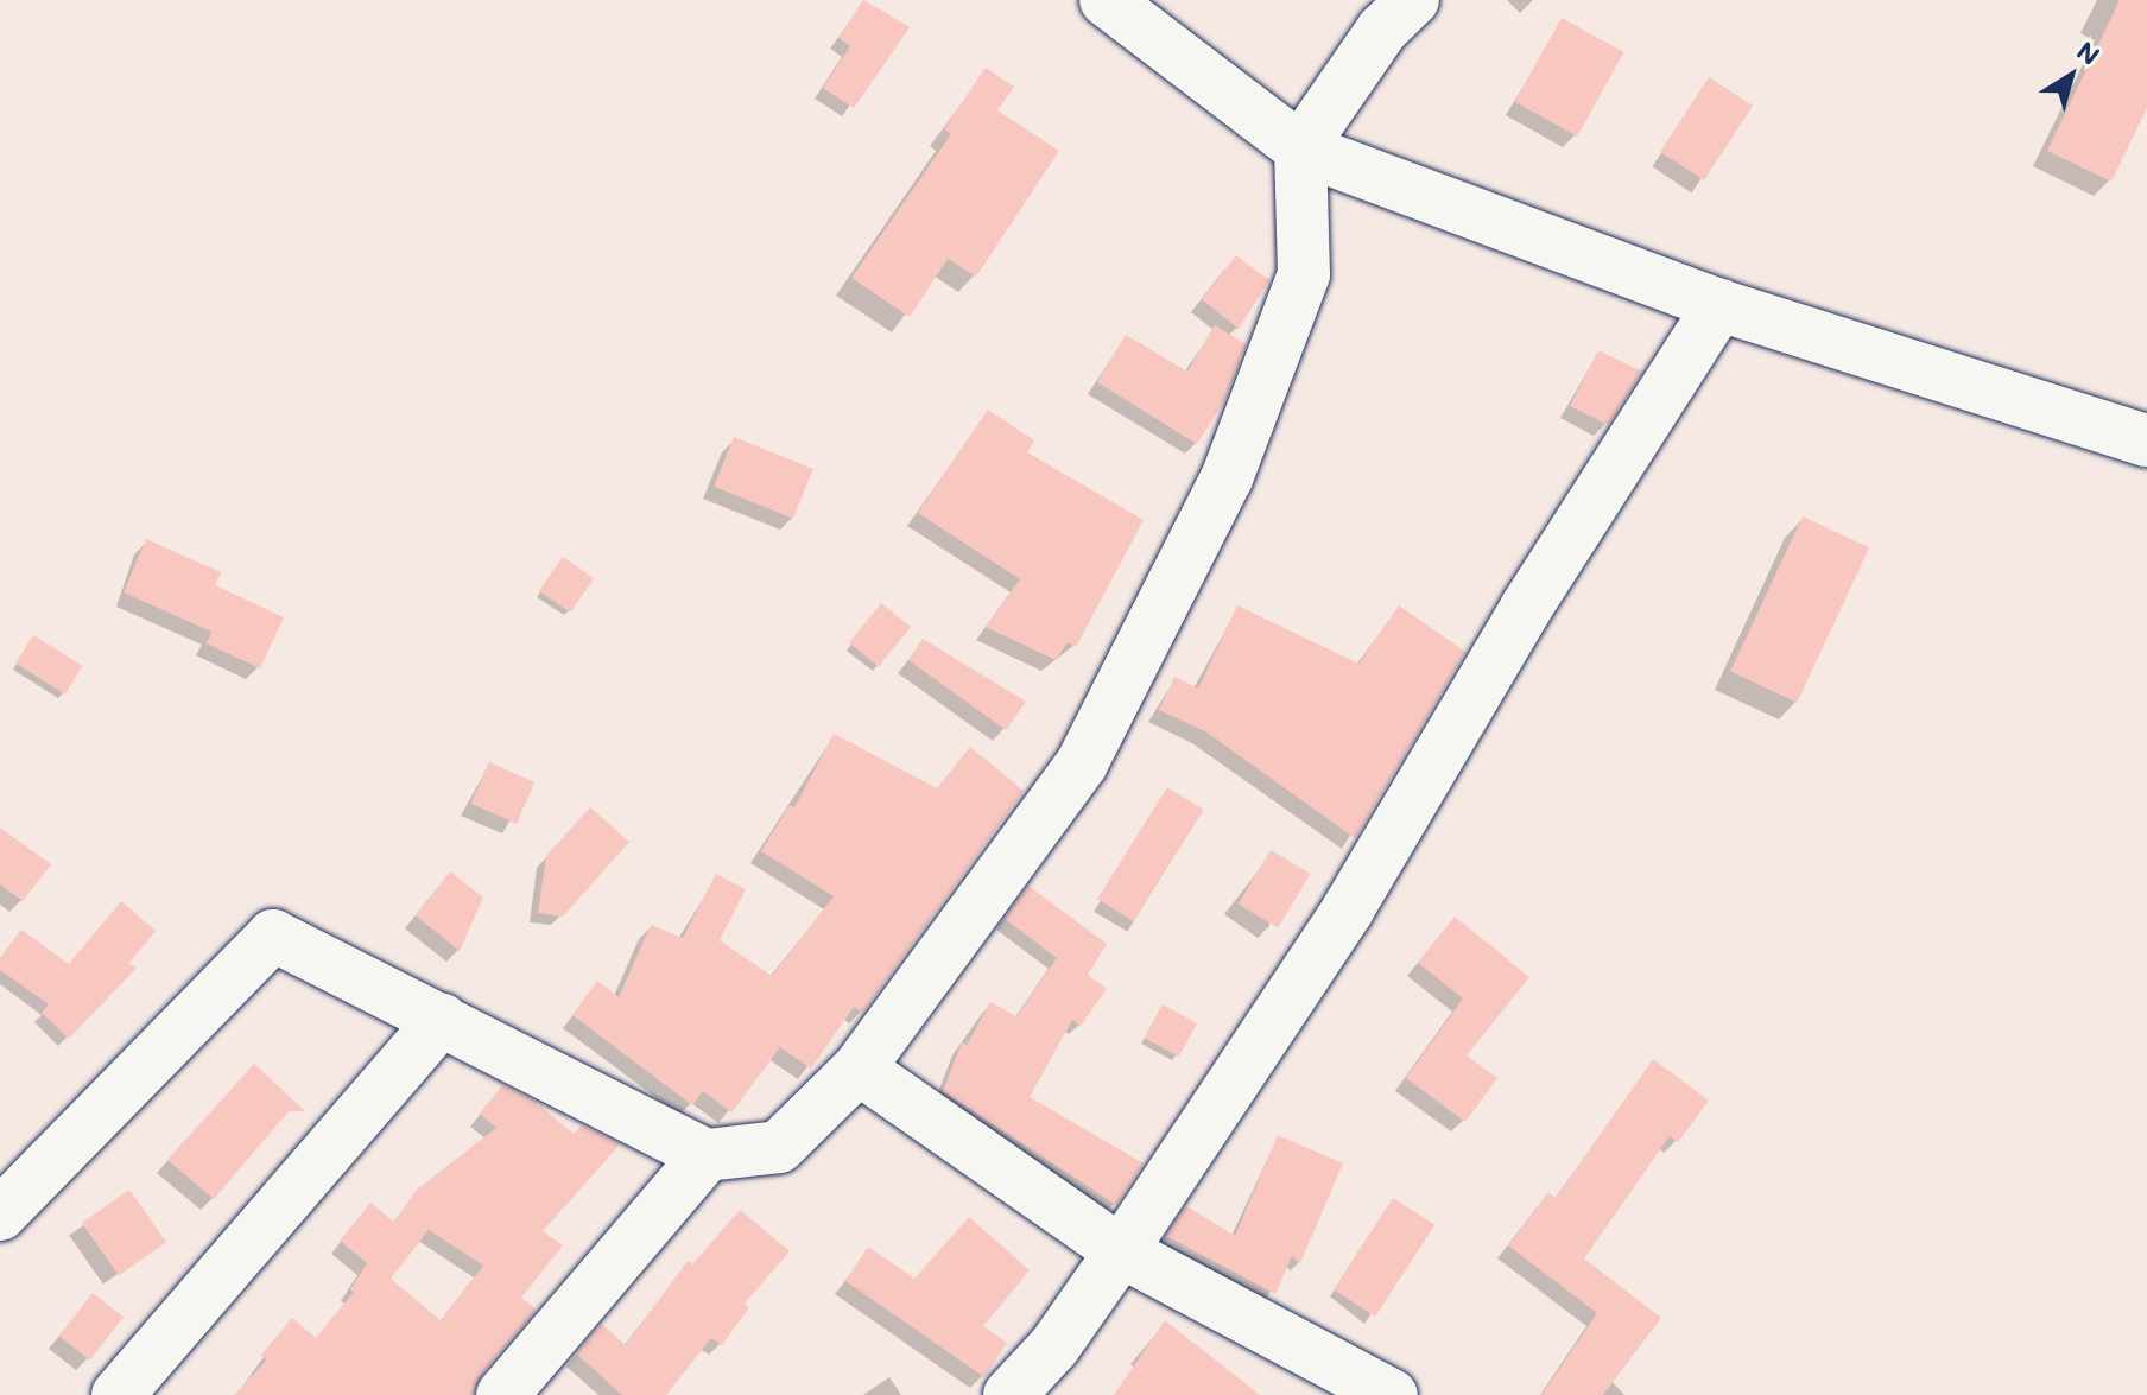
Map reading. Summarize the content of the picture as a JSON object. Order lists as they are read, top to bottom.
{
  "north": "top right"
}
